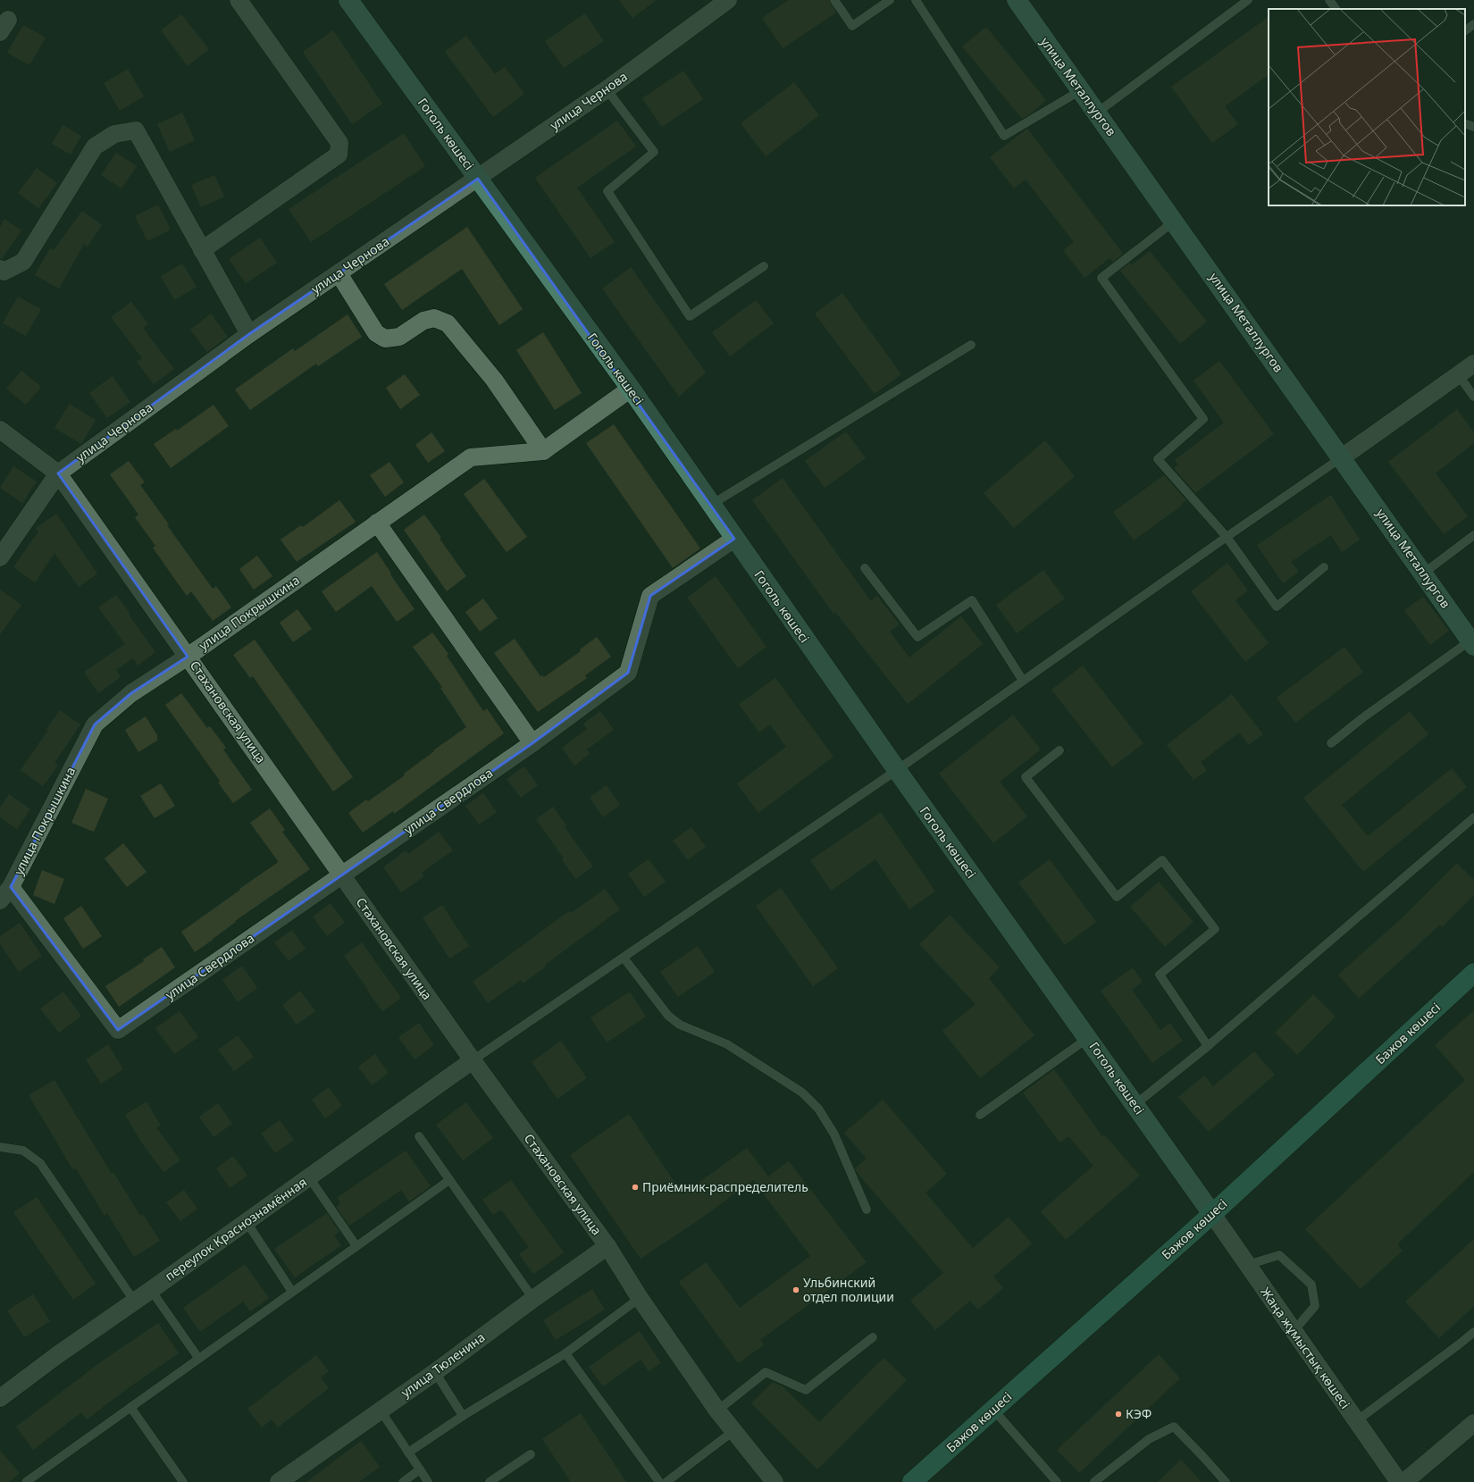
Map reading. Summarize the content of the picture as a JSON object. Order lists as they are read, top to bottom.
{
  "streets": {
    "main road": ["улица Металлургов", "Гоголь көшесі", "Бажов көшесі"],
    "street": [
      "улица Чернова",
      "улица Покрышкина",
      "Стахановская улица",
      "улица Свердлова",
      "переулок Краснознамённая",
      "Жаңа жұмыстық көшесі",
      "улица Тюленина"
    ]
  },
  "crossings": [
    ["улица Чернова", "Гоголь көшесі"],
    ["улица Чернова", "Стахановская улица"],
    ["Гоголь көшесі", "улица Свердлова"],
    ["Гоголь көшесі", "Бажов көшесі"],
    ["Гоголь көшесі", "Жаңа жұмыстық көшесі"],
    ["улица Покрышкина", "Стахановская улица"],
    ["улица Покрышкина", "улица Свердлова"],
    ["Стахановская улица", "улица Свердлова"],
    ["Стахановская улица", "переулок Краснознамённая"],
    ["Стахановская улица", "улица Тюленина"],
    ["Бажов көшесі", "Жаңа жұмыстық көшесі"]
  ],
  "places": ["Приёмник-распределитель", "Ульбинский отдел полиции", "КЭФ"]
}
